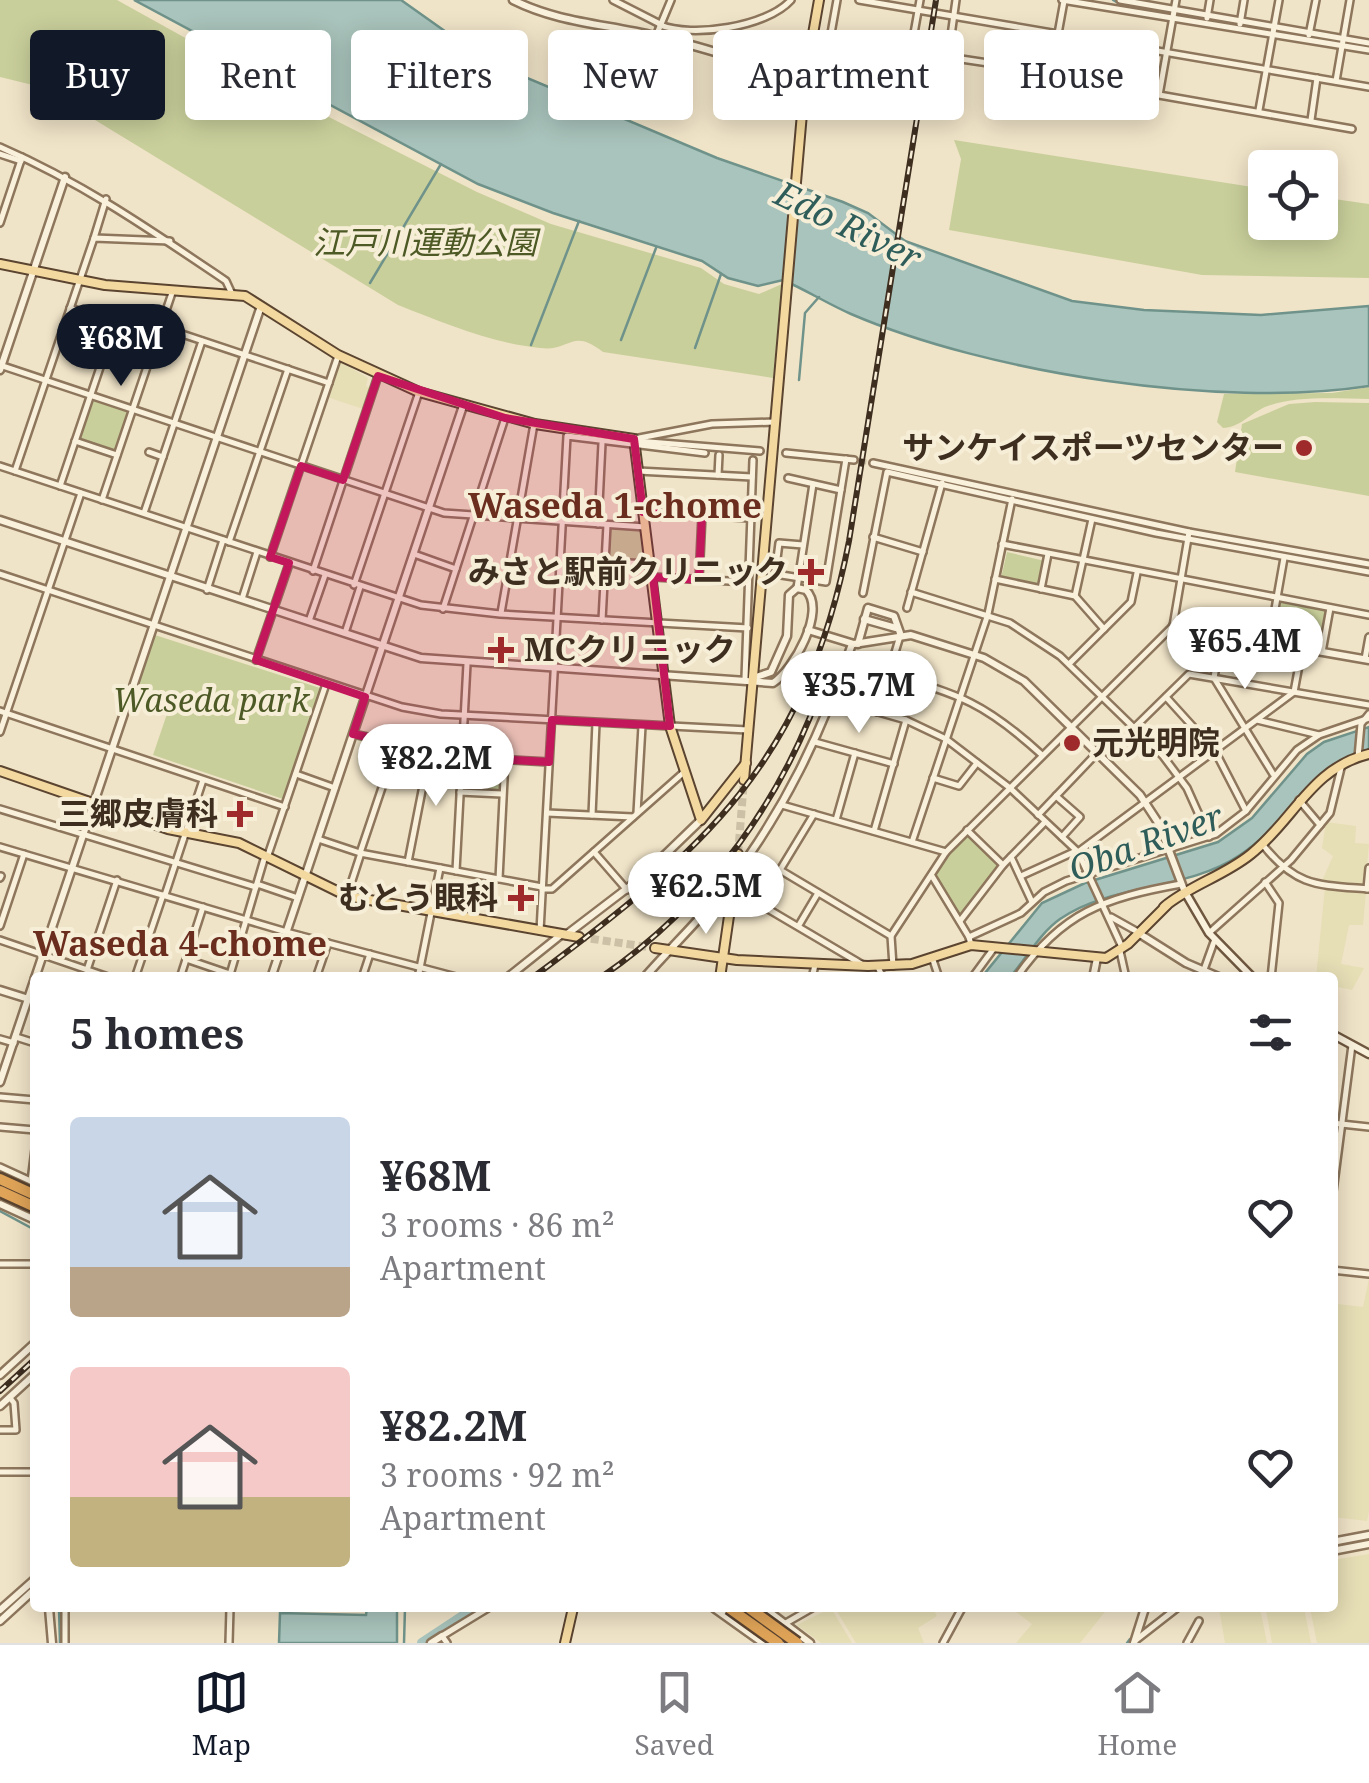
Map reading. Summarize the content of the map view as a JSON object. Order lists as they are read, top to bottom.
{
  "districts": ["Waseda 1-chome", "Waseda 4-chome"],
  "water": ["Edo River", "Oba River"],
  "parks": ["江戸川運動公園", "Waseda park"],
  "places": {
    "other": ["サンケイスポーツセンター", "元光明院"],
    "health": [
      "みさと駅前クリニック",
      "MCクリニック",
      "三郷皮膚科",
      "むとう眼科"
    ]
  },
  "page": {
    "chip": [
      "Buy",
      "Rent",
      "Filters",
      "New",
      "Apartment",
      "House"
    ],
    "price": [
      "¥68M",
      "¥65.4M",
      "¥35.7M",
      "¥82.2M",
      "¥62.5M"
    ],
    "heading": "5 homes",
    "list": [
      {
        "name": "¥68M",
        "note": "3 rooms · 86 m² · Apartment"
      },
      {
        "name": "¥82.2M",
        "note": "3 rooms · 92 m² · Apartment"
      }
    ],
    "tabs": ["Map", "Saved", "Home"]
  }
}
